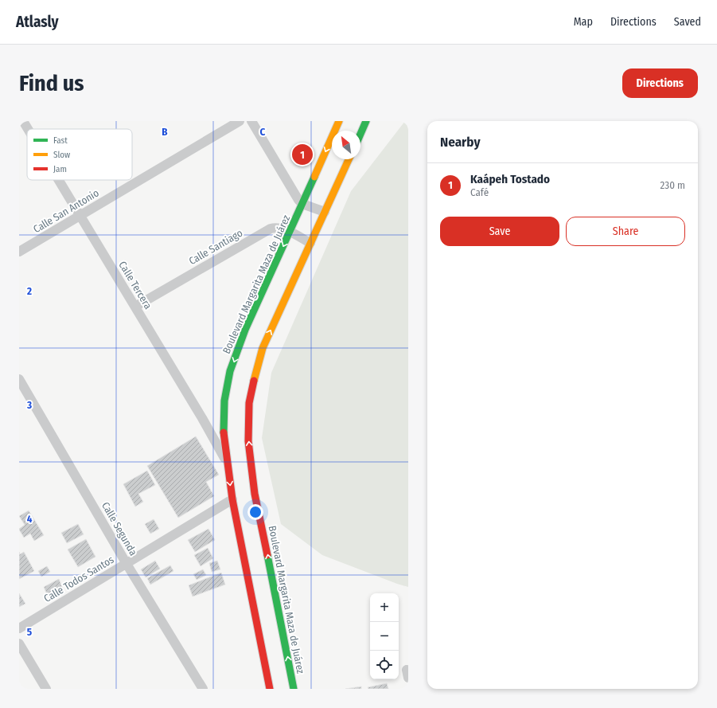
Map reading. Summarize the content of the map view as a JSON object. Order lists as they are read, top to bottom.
{
  "streets": {
    "main road": ["Boulevard Margarita Maza de Juárez"],
    "street": [
      "Calle San Antonio",
      "Calle Santiago",
      "Calle Tercera",
      "Calle Segunda",
      "Calle Todos Santos"
    ]
  },
  "crossings": [
    ["Calle San Antonio", "Calle Tercera"],
    ["Calle Santiago", "Boulevard Margarita Maza de Juárez"],
    ["Calle Santiago", "Calle Tercera"],
    ["Boulevard Margarita Maza de Juárez", "Calle Tercera"],
    ["Boulevard Margarita Maza de Juárez", "Calle Todos Santos"],
    ["Calle Segunda", "Calle Todos Santos"]
  ],
  "legend": ["Fast", "Slow", "Jam"],
  "north": "top left",
  "page": {
    "header": "Atlasly",
    "nav": ["Map", "Directions", "Saved"],
    "buttons": [
      "Directions",
      ["Save", "Share"]
    ],
    "title": "Find us",
    "heading": "Nearby",
    "pins": "1",
    "list": [
      {
        "mark": "1",
        "name": "Kaápeh Tostado",
        "note": "Café",
        "value": "230 m"
      }
    ],
    "map_buttons": ["+", "−"]
  },
  "grid": {
    "columns": ["B", "C"],
    "rows": [
      "2",
      "3",
      "4",
      "5"
    ]
  }
}
